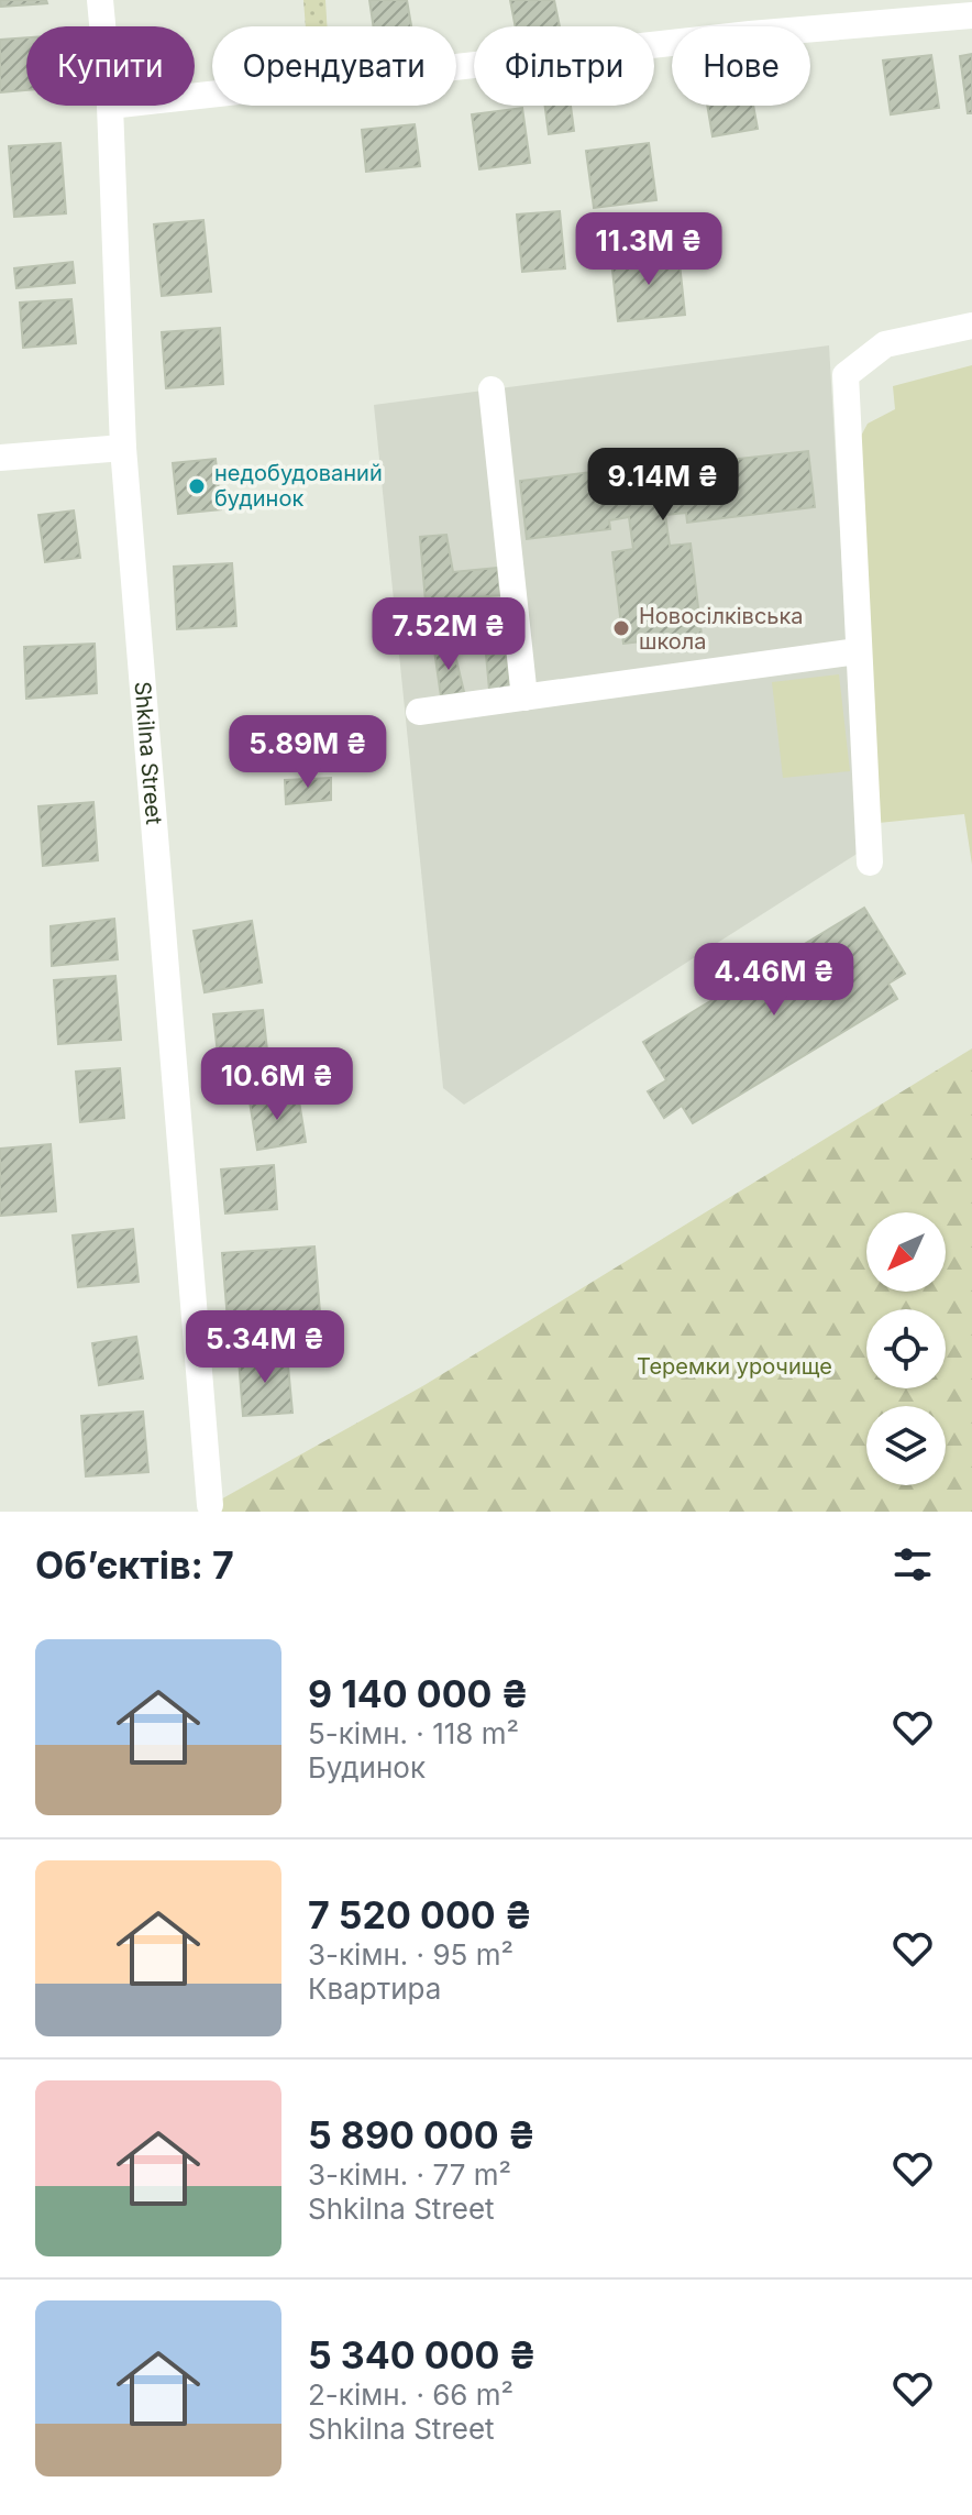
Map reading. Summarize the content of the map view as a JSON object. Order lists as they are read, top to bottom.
{
  "streets": {
    "street": ["Shkilna Street"]
  },
  "parks": ["Теремки урочище"],
  "places": ["недобудований будинок", "Новосілківська школа"],
  "north": "bottom left",
  "page": {
    "chip": [
      "Купити",
      "Орендувати",
      "Фільтри",
      "Нове"
    ],
    "price": [
      "11.3M ₴",
      "9.14M ₴",
      "7.52M ₴",
      "5.89M ₴",
      "4.46M ₴",
      "10.6M ₴",
      "5.34M ₴"
    ],
    "heading": "Об’єктів: 7",
    "list": [
      {
        "name": "9 140 000 ₴",
        "note": "5-кімн. · 118 m² · Будинок"
      },
      {
        "name": "7 520 000 ₴",
        "note": "3-кімн. · 95 m² · Квартира"
      },
      {
        "name": "5 890 000 ₴",
        "note": "3-кімн. · 77 m² · Shkilna Street"
      },
      {
        "name": "5 340 000 ₴",
        "note": "2-кімн. · 66 m² · Shkilna Street"
      }
    ]
  }
}
